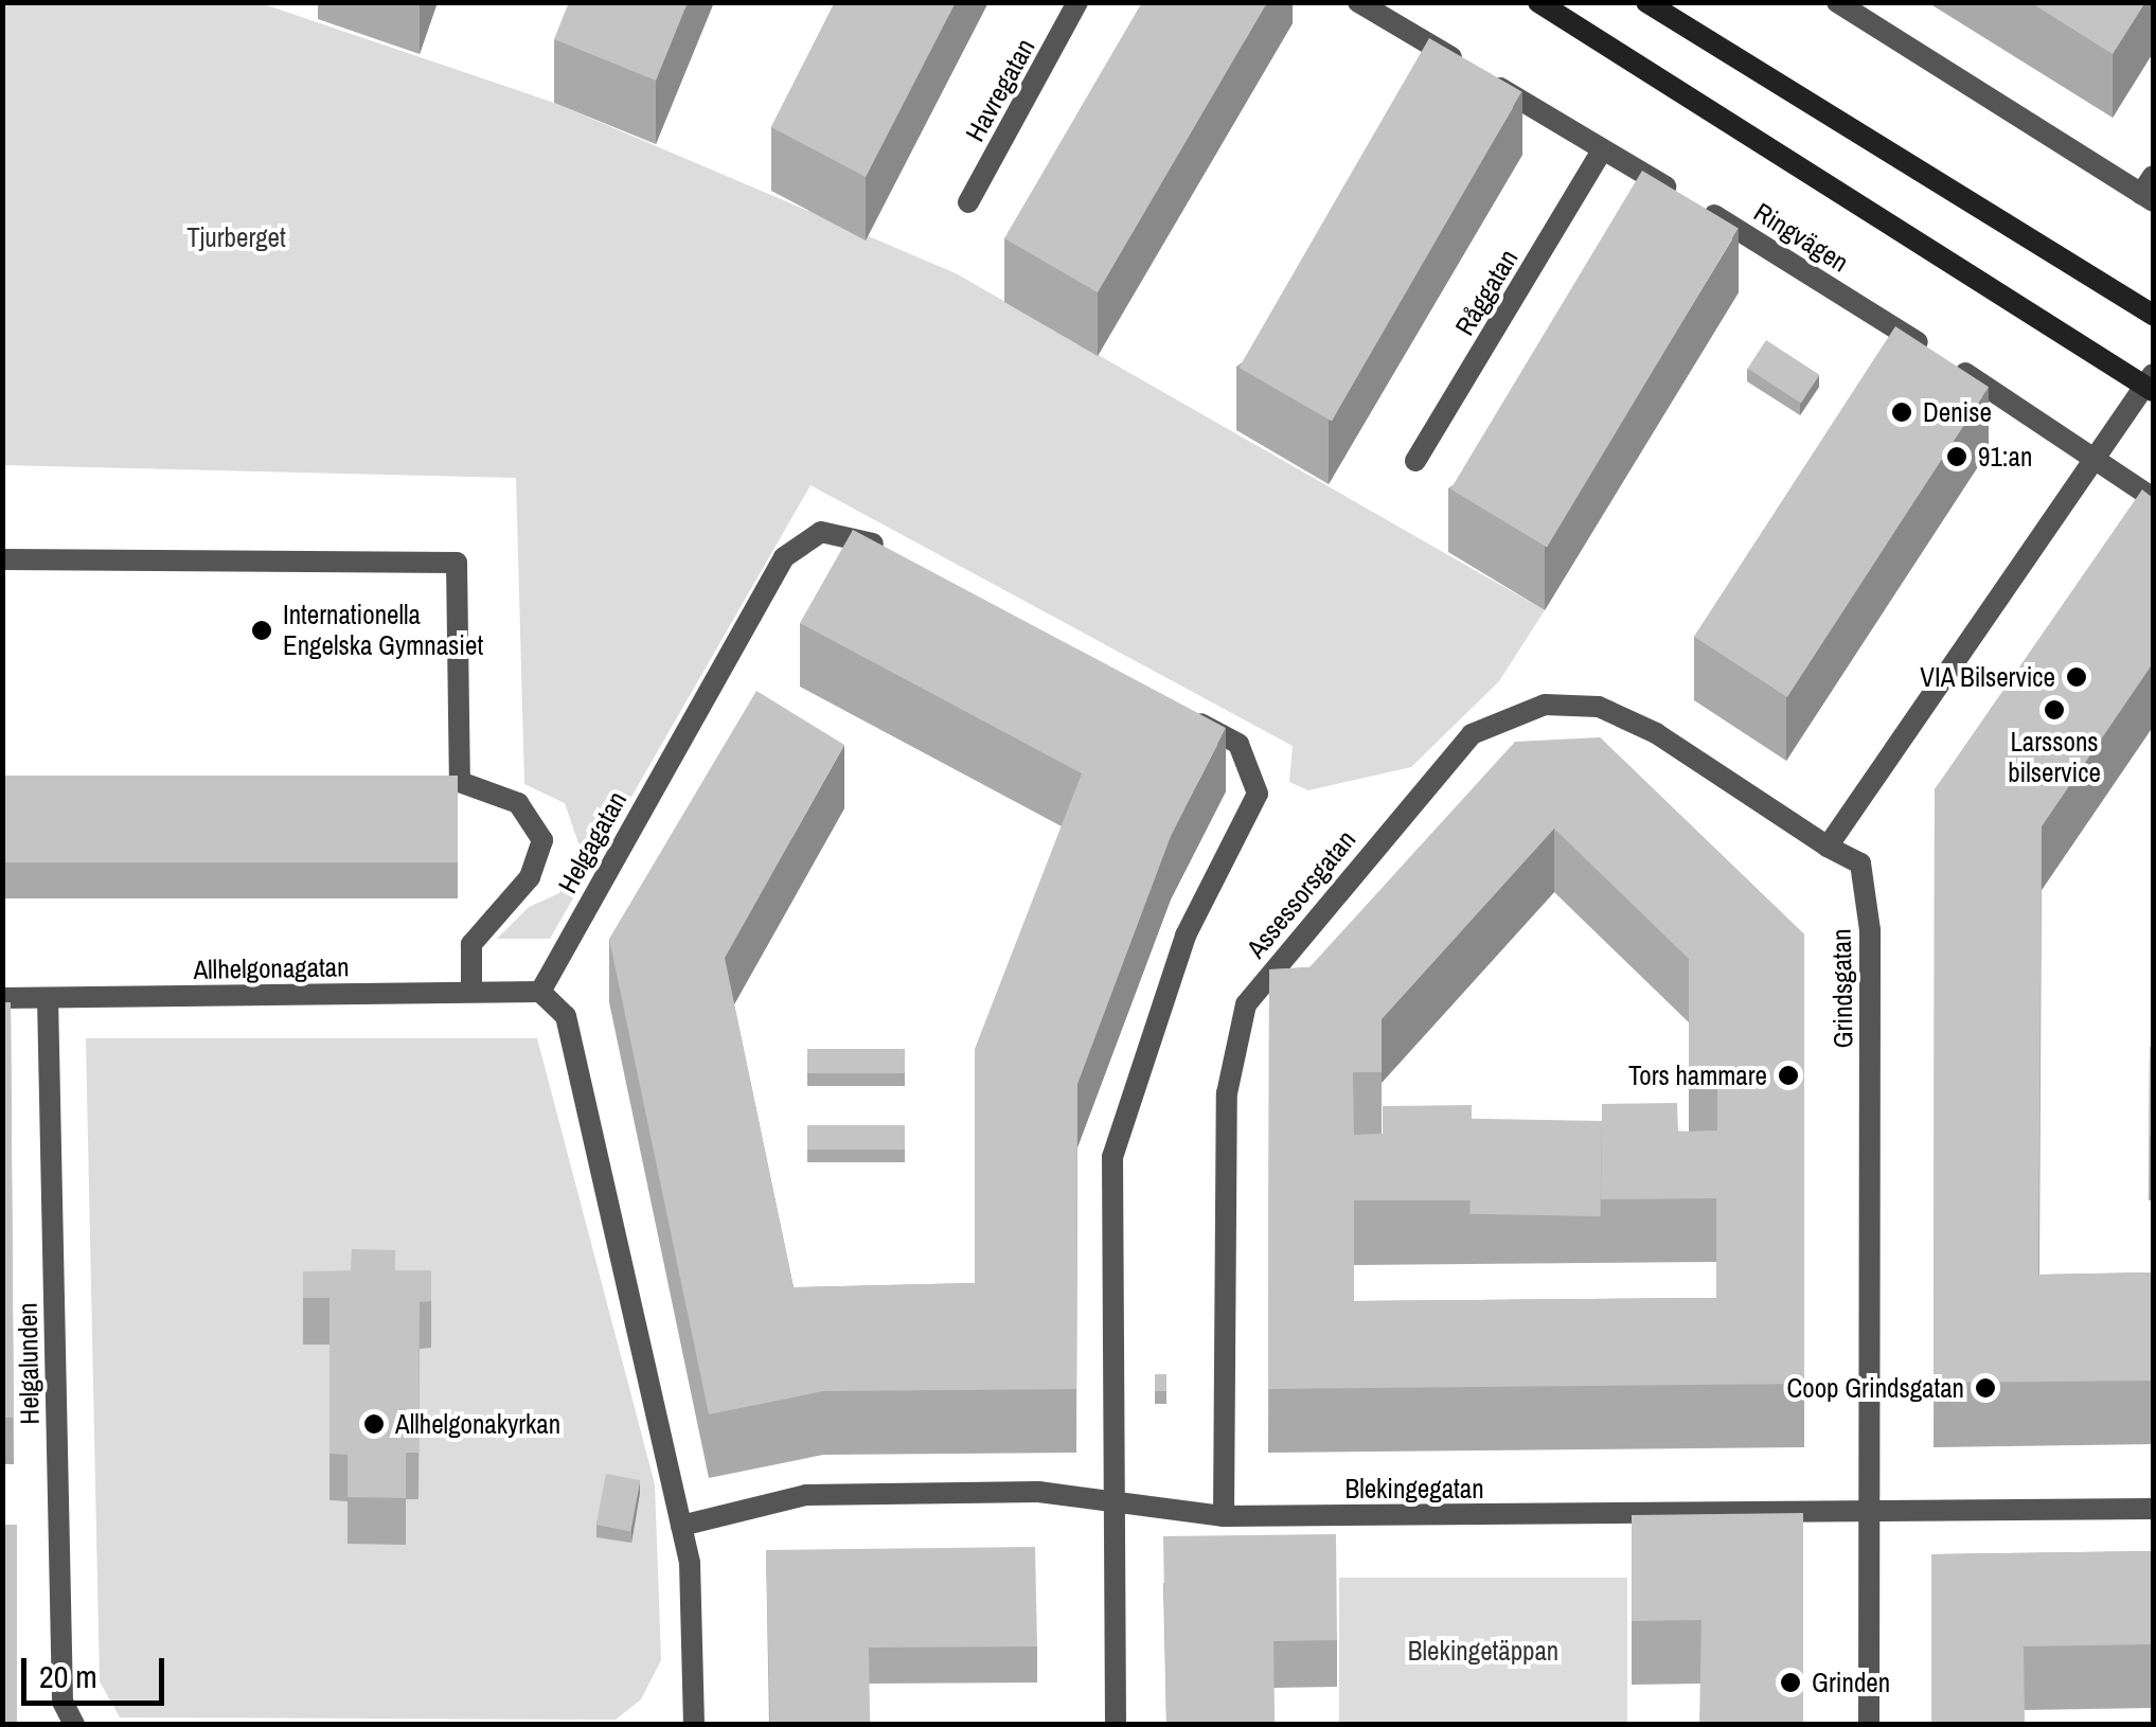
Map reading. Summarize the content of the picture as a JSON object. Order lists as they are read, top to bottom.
{
  "streets": {
    "street": [
      "Havregatan",
      "Ringvägen",
      "Råggatan",
      "Helgagatan",
      "Assessorsgatan",
      "Allhelgonagatan",
      "Grindsgatan",
      "Helgalunden",
      "Blekingegatan"
    ]
  },
  "crossings": [
    ["Ringvägen", "Råggatan"],
    ["Helgagatan", "Allhelgonagatan"],
    ["Assessorsgatan", "Grindsgatan"],
    ["Assessorsgatan", "Blekingegatan"],
    ["Allhelgonagatan", "Helgalunden"],
    ["Grindsgatan", "Blekingegatan"]
  ],
  "parks": ["Tjurberget", "Blekingetäppan"],
  "places": [
    "Denise",
    "91:an",
    "Internationella Engelska Gymnasiet",
    "VIA Bilservice",
    "Larssons bilservice",
    "Tors hammare",
    "Coop Grindsgatan",
    "Allhelgonakyrkan",
    "Grinden"
  ],
  "scale_bar": "20 m"
}
